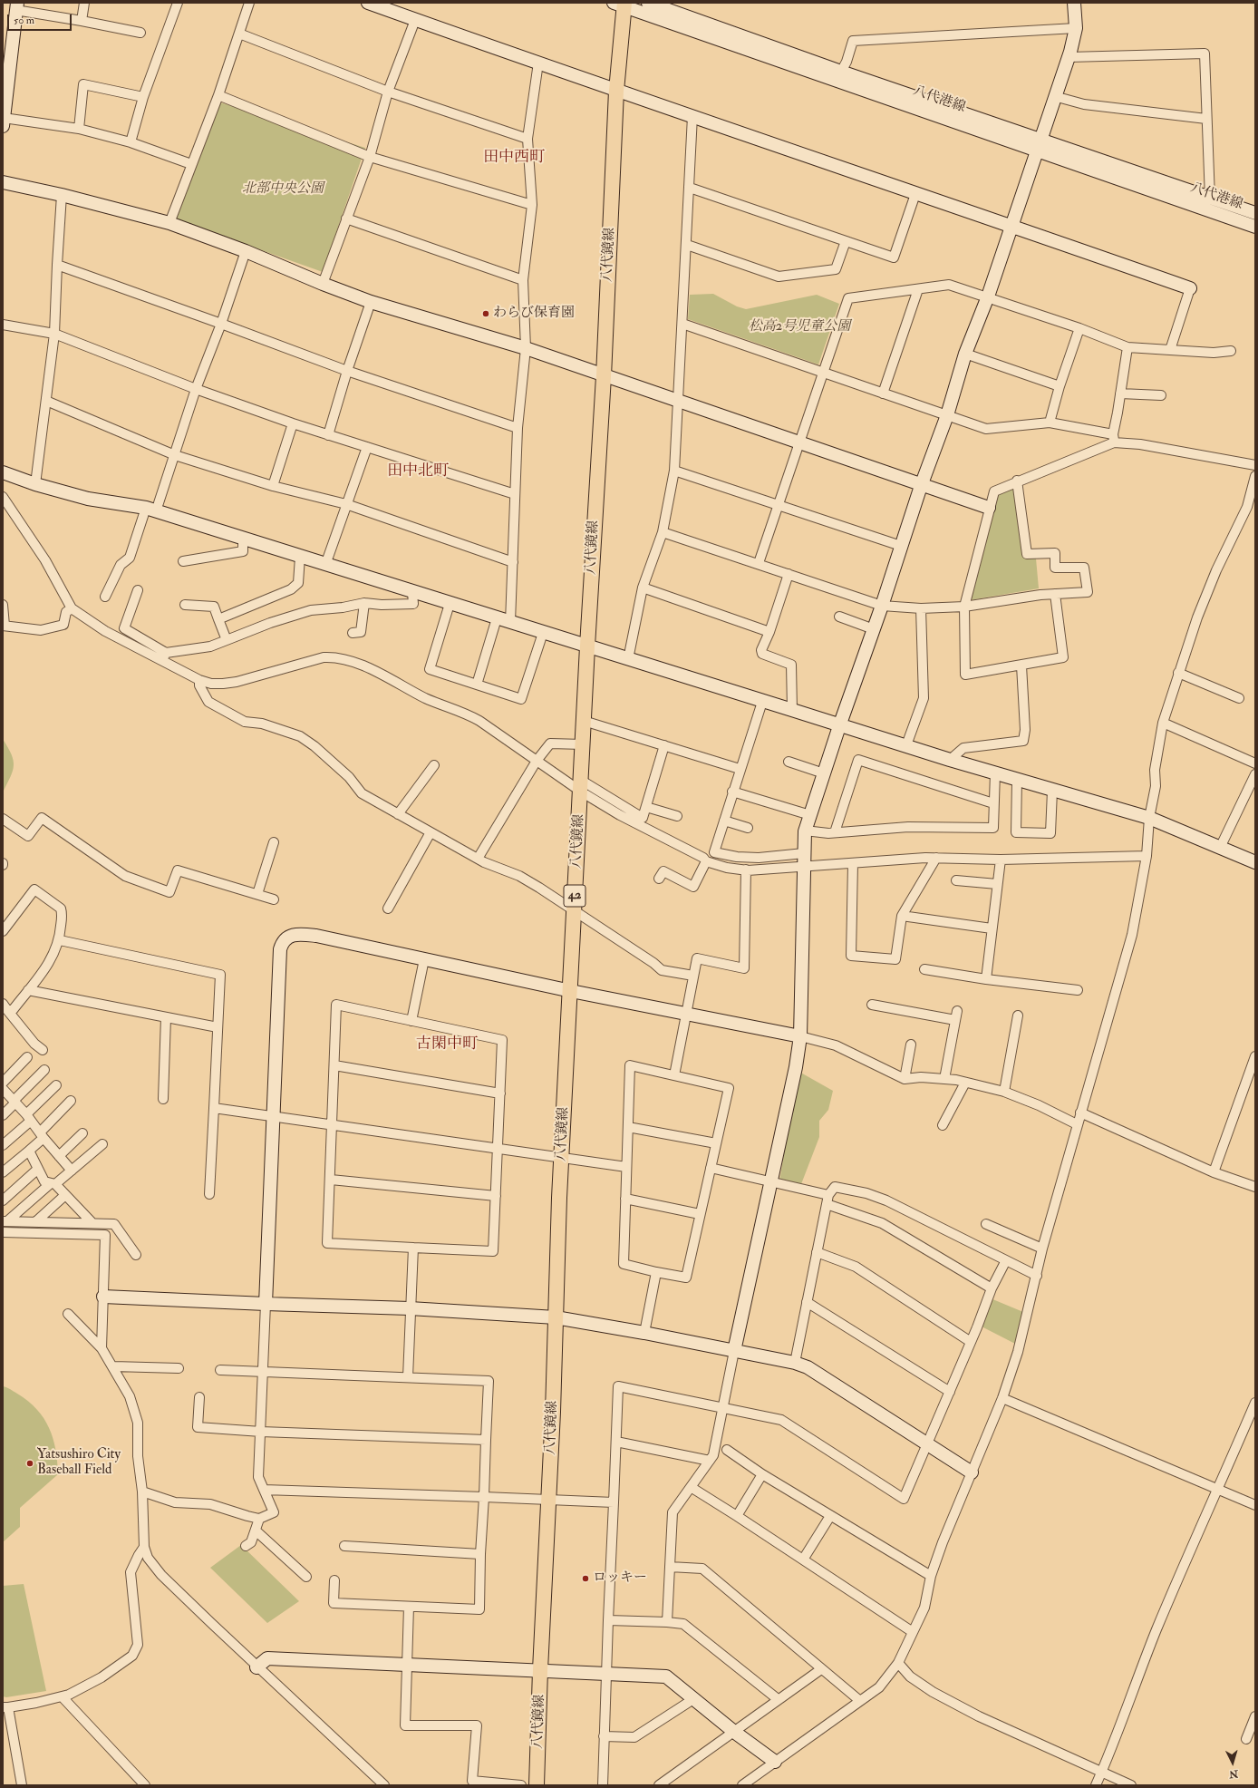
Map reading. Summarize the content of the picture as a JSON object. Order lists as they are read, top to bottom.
{
  "streets": {
    "main road": ["八代鏡線", "42"],
    "street": ["八代港線"]
  },
  "crossings": [
    ["八代港線", "八代鏡線"]
  ],
  "districts": ["田中西町", "田中北町", "古閑中町"],
  "parks": ["北部中央公園", "松高2号児童公園"],
  "places": ["わらび保育園", "Yatsushiro City Baseball Field", "ロッキー"],
  "scale_bar": "50 m",
  "north": "bottom"
}
